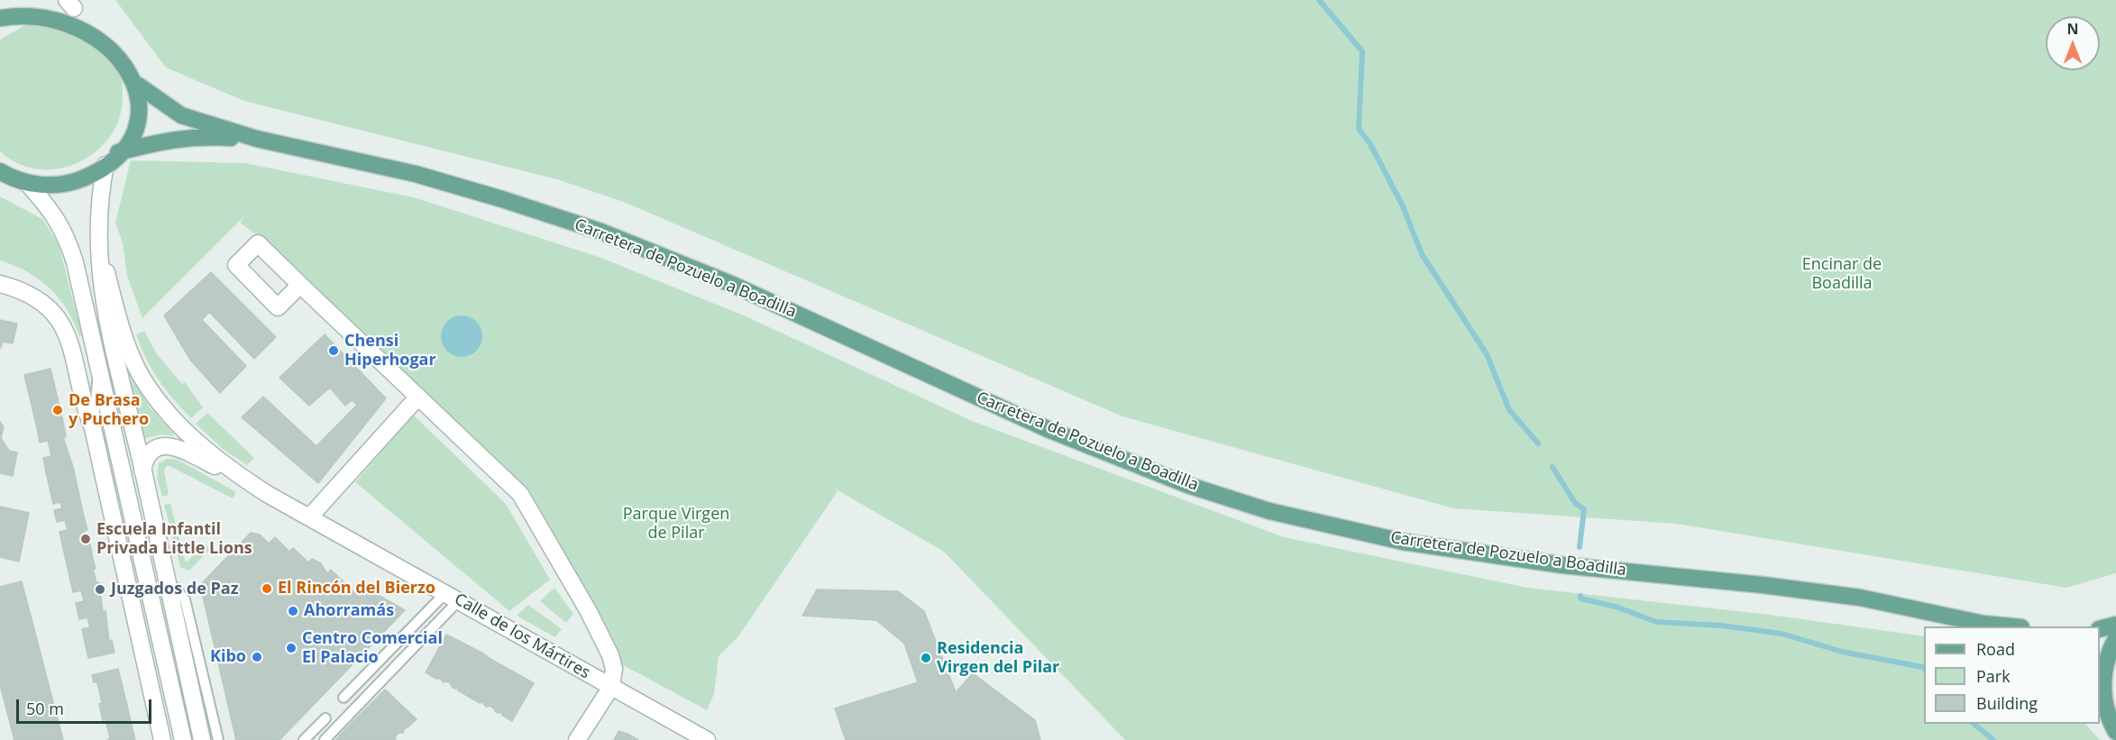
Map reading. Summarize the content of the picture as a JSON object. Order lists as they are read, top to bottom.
{
  "streets": {
    "main road": ["Carretera de Pozuelo a Boadilla"],
    "street": ["Calle de los Mártires"]
  },
  "parks": ["Encinar de Boadilla", "Parque Virgen de Pilar"],
  "places": [
    "Chensi Hiperhogar",
    "De Brasa y Puchero",
    "Escuela Infantil Privada Little Lions",
    "El Rincón del Bierzo",
    "Juzgados de Paz",
    "Ahorramás",
    "Centro Comercial El Palacio",
    "Kibo",
    "Residencia Virgen del Pilar"
  ],
  "legend": ["Road", "Park", "Building"],
  "scale_bar": "50 m",
  "north": "top"
}
